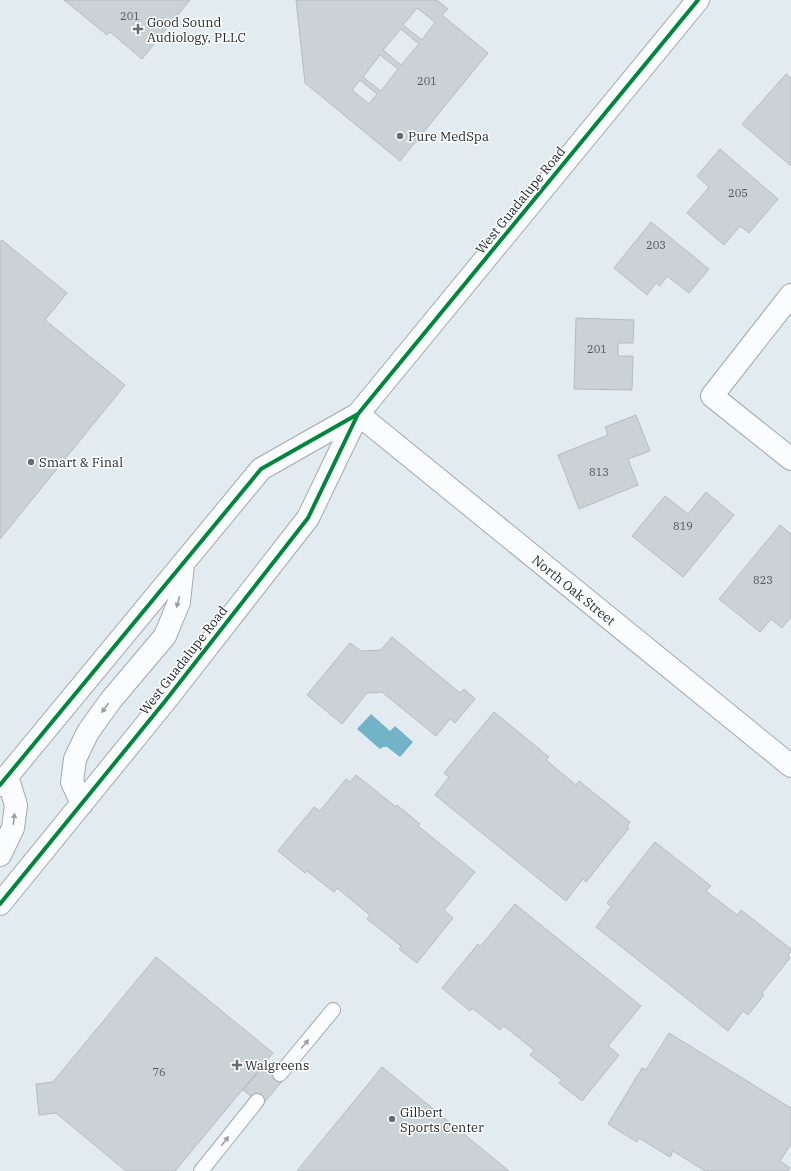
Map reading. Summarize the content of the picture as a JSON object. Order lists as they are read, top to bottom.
{
  "streets": {
    "main road": ["West Guadalupe Road", "North Oak Street"]
  },
  "crossings": [
    ["West Guadalupe Road", "North Oak Street"]
  ],
  "places": {
    "health": ["Good Sound Audiology, PLLC", "Walgreens"],
    "other": ["Pure MedSpa", "Smart & Final", "Gilbert Sports Center"]
  },
  "house_numbers": [
    "201",
    "201",
    "205",
    "203",
    "201",
    "813",
    "819",
    "823",
    "76"
  ]
}
